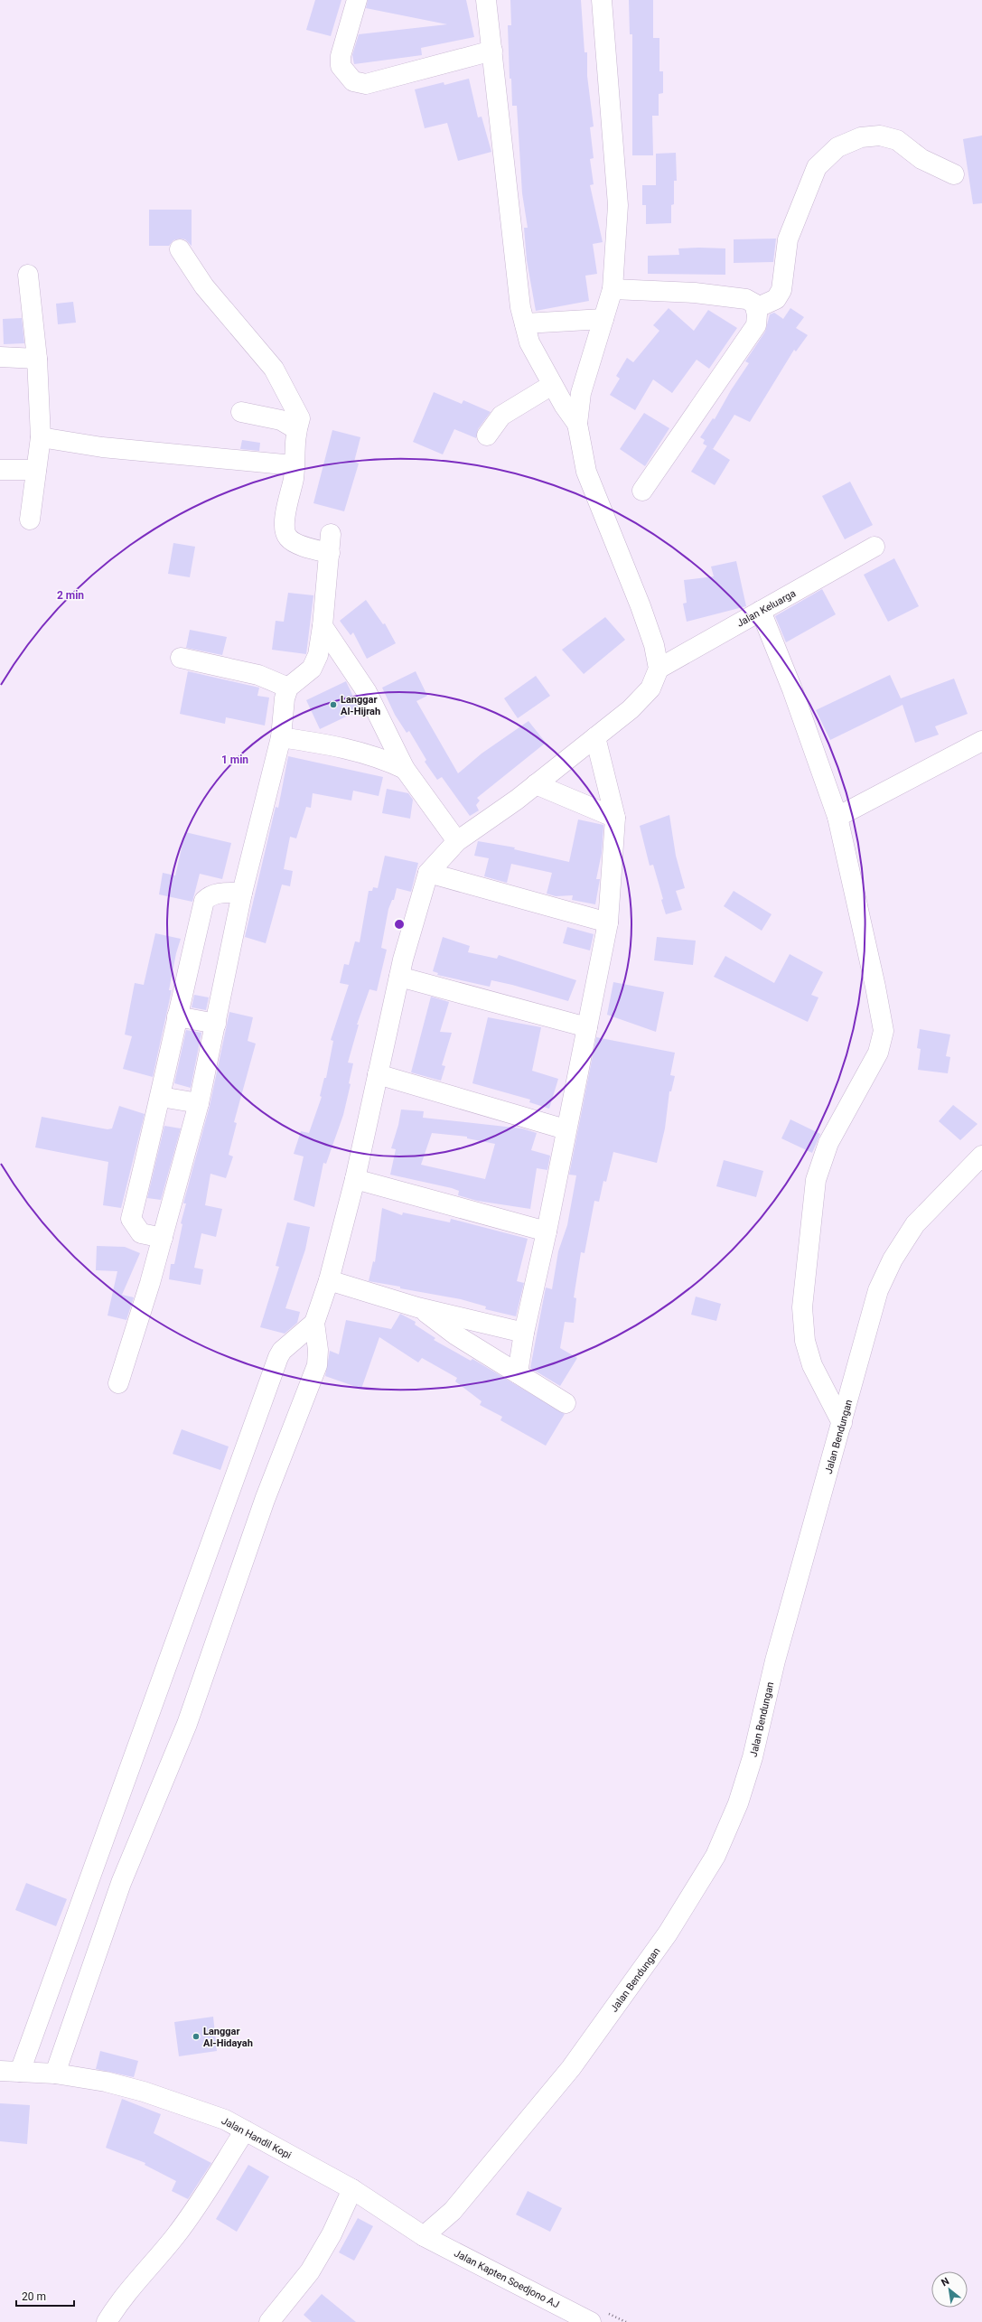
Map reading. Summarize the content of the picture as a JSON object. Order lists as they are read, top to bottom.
{
  "streets": {
    "street": [
      "Jalan Keluarga",
      "Jalan Bendungan",
      "Jalan Handil Kopi",
      "Jalan Kapten Soedjono AJ"
    ]
  },
  "crossings": [
    ["Jalan Bendungan", "Jalan Handil Kopi"],
    ["Jalan Bendungan", "Jalan Kapten Soedjono AJ"],
    ["Jalan Handil Kopi", "Jalan Kapten Soedjono AJ"]
  ],
  "places": ["Langgar Al-Hijrah", "Langgar Al-Hidayah"],
  "scale_bar": "20 m",
  "north": "top left",
  "rings": ["2 min", "1 min"]
}
